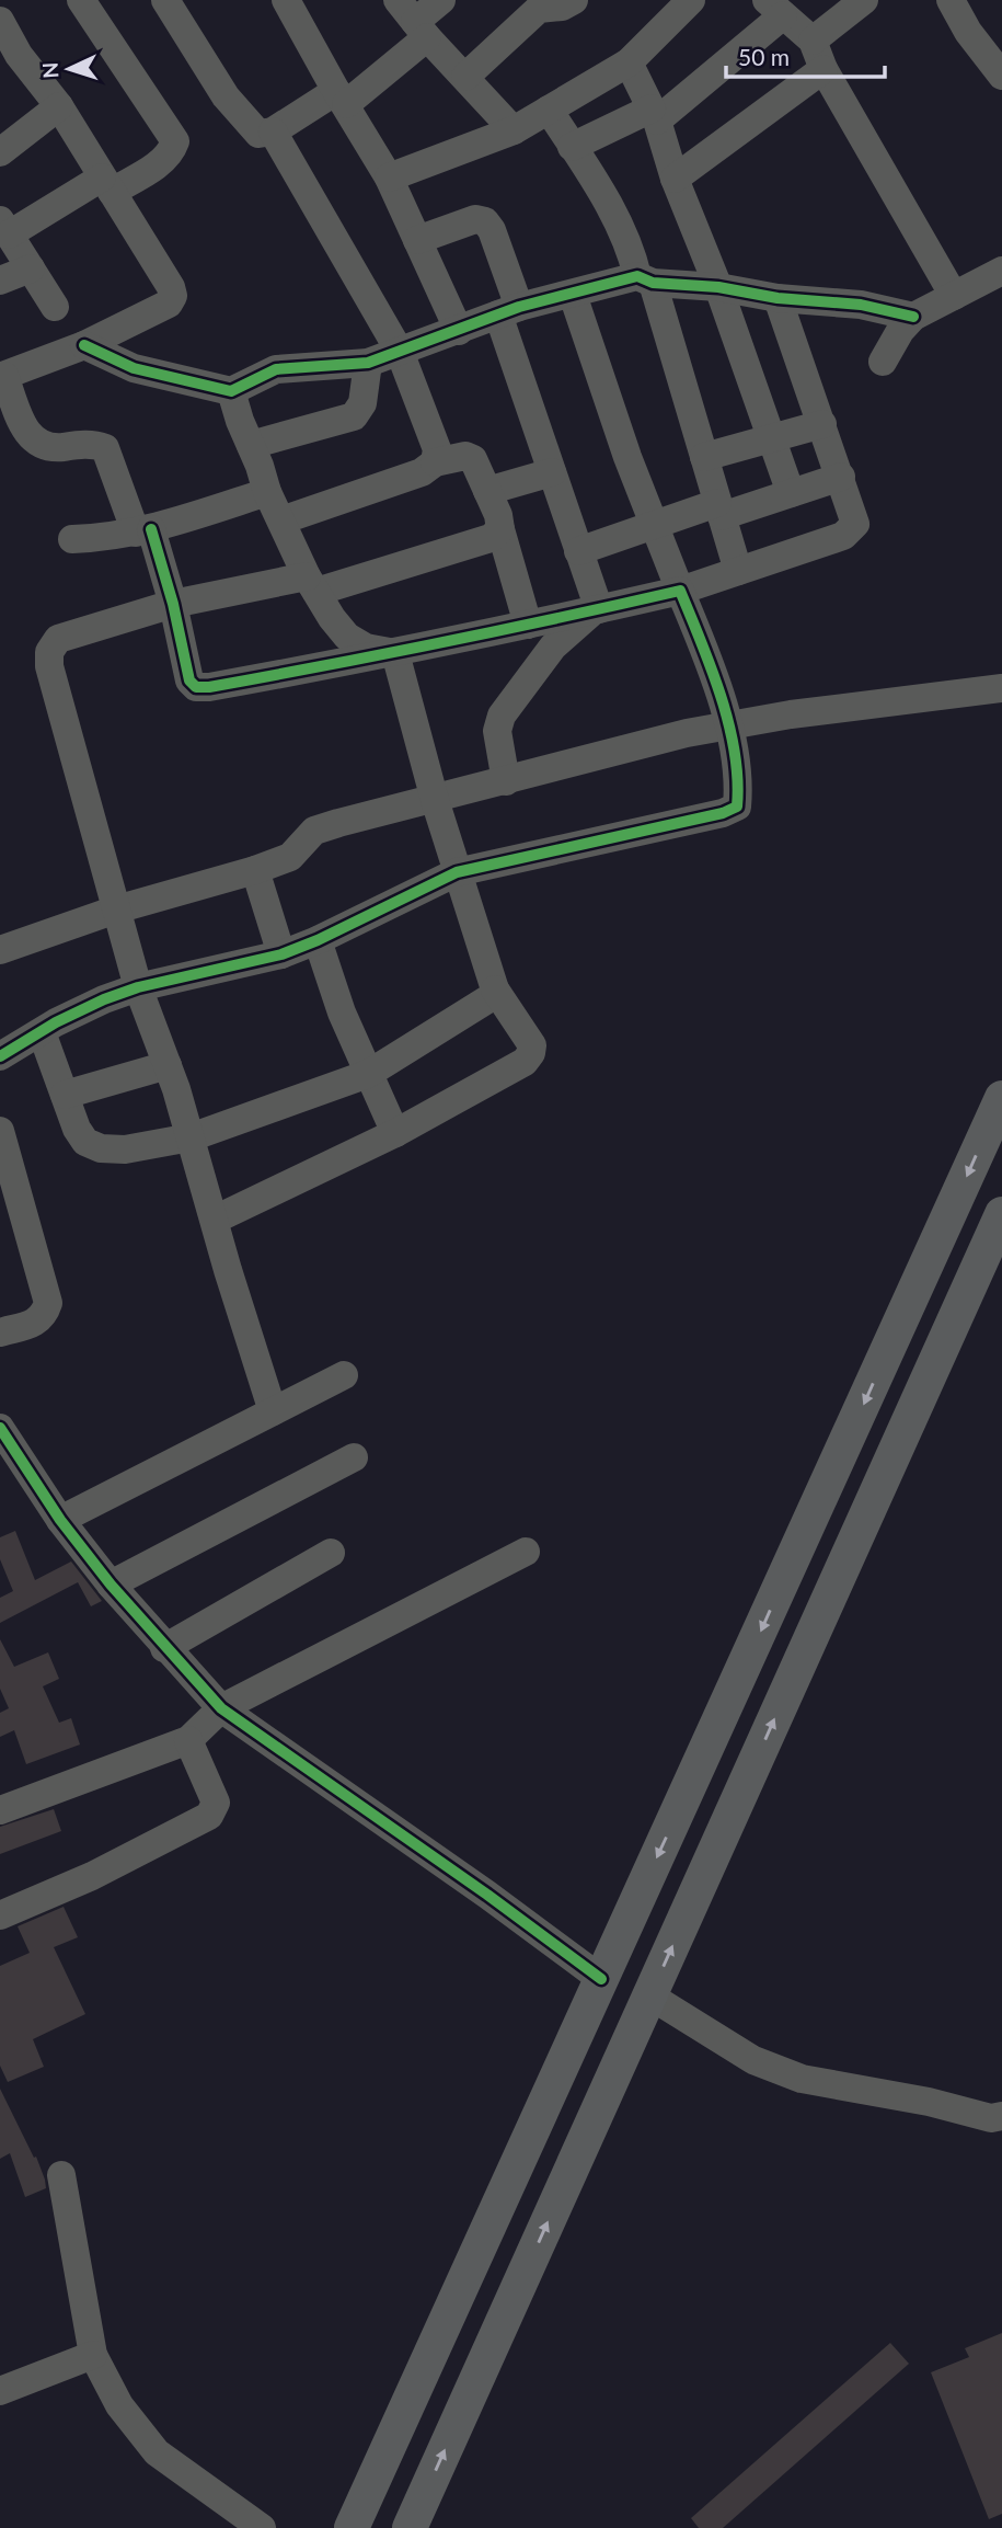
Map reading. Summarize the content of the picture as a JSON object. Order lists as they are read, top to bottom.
{
  "scale_bar": "50 m",
  "north": "left"
}
